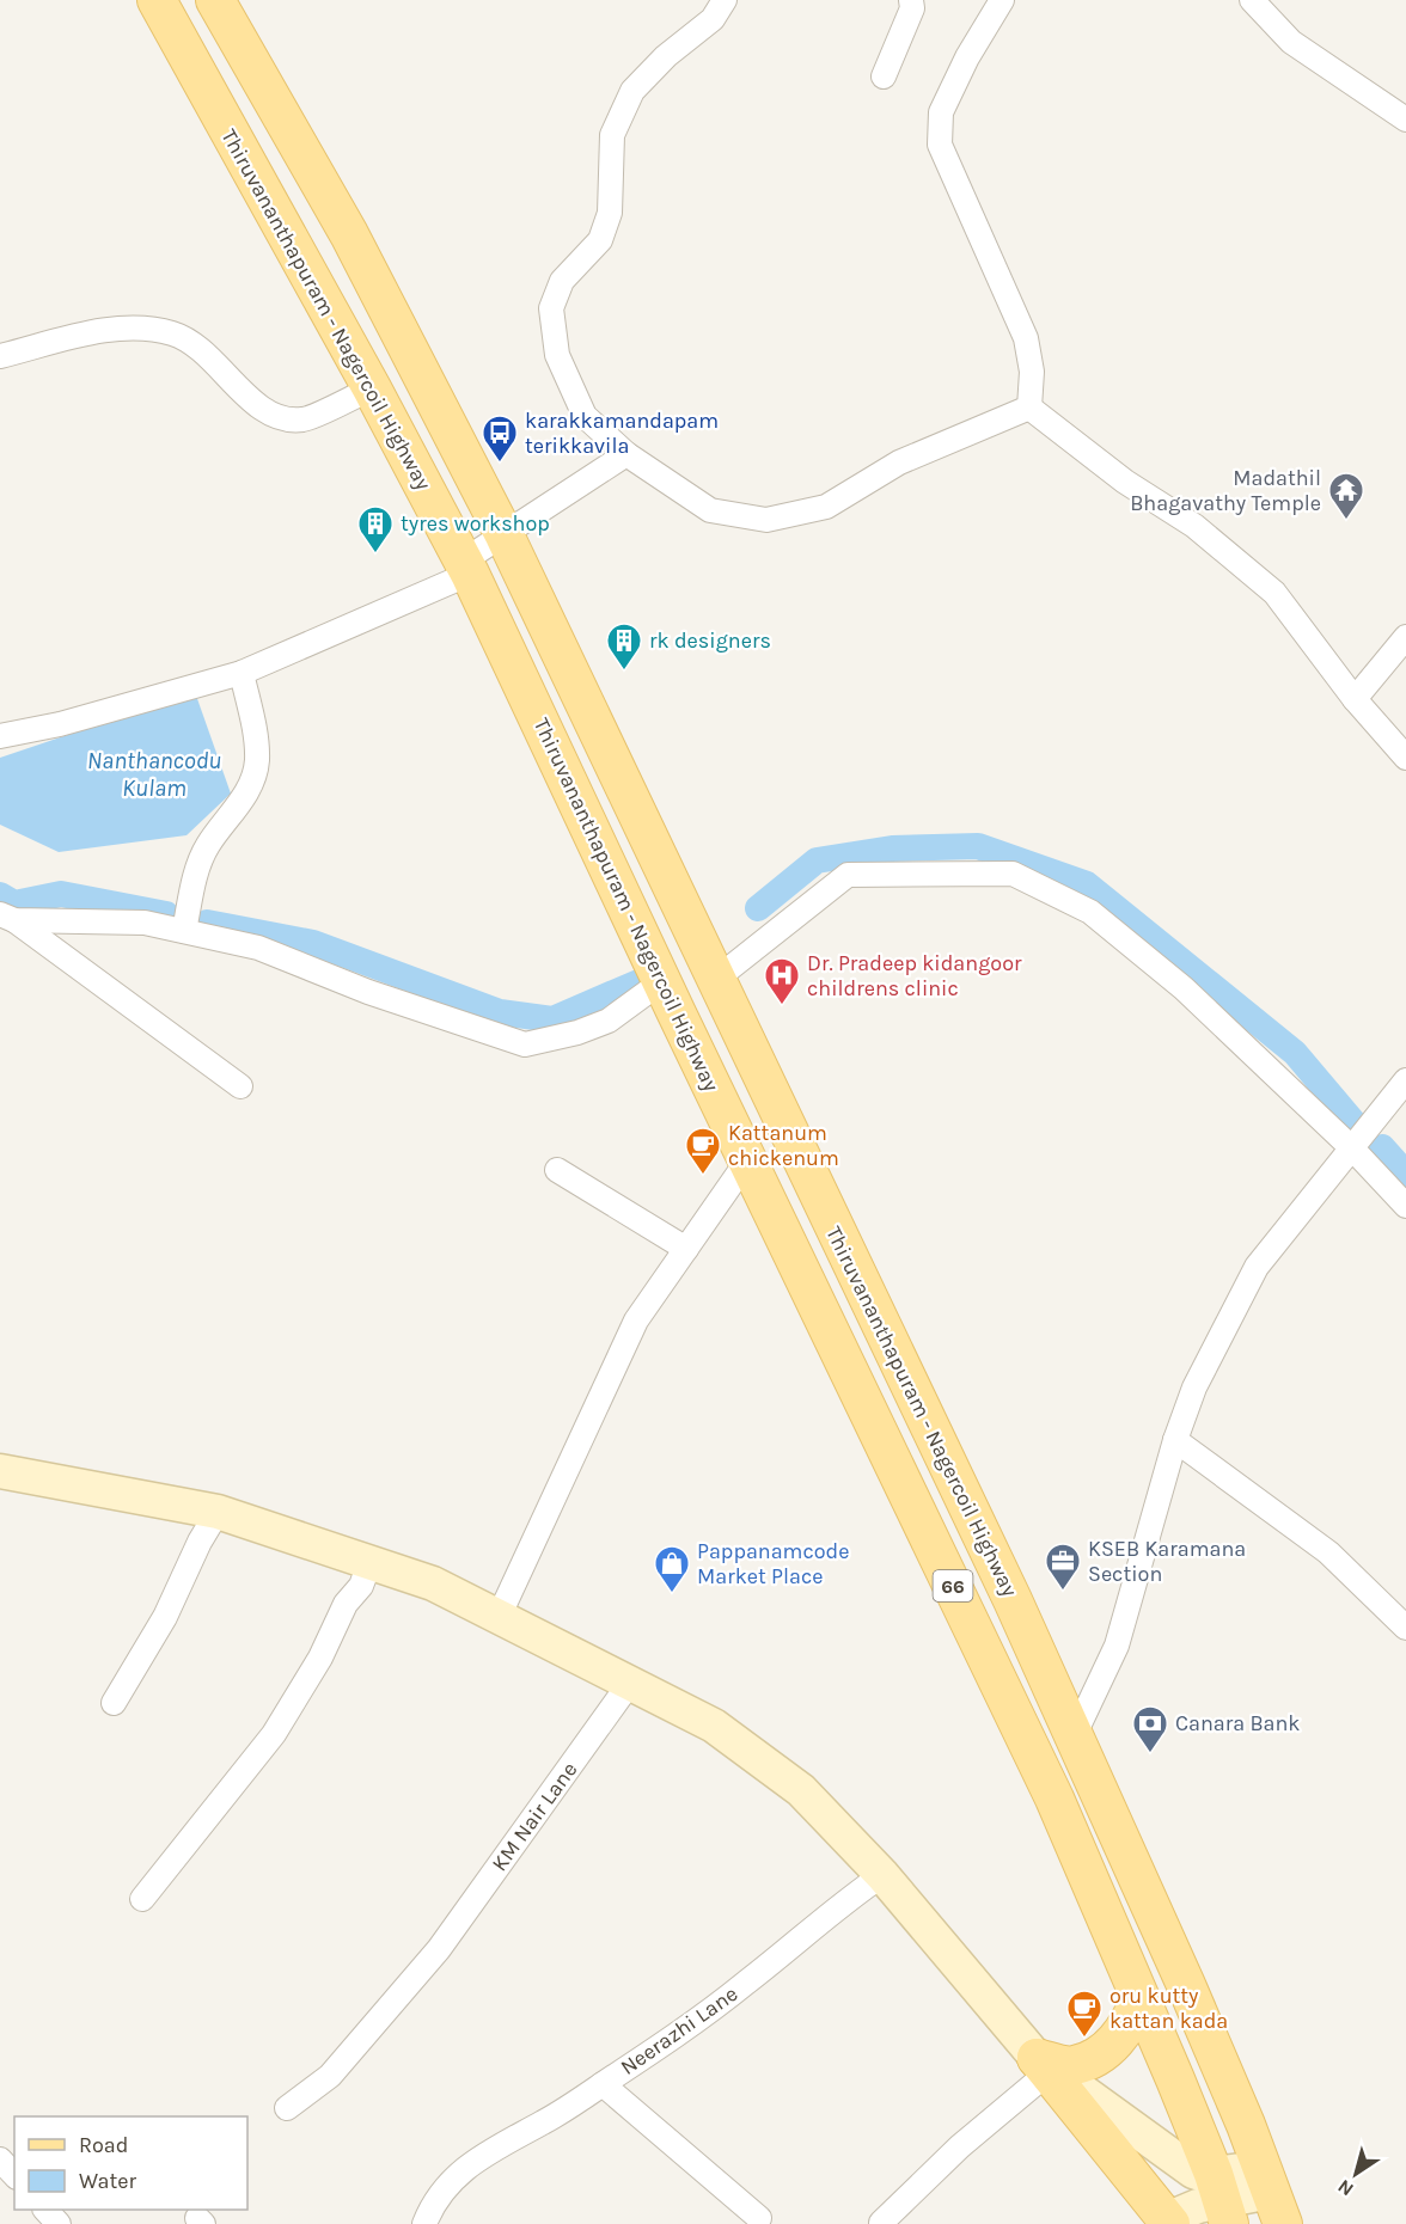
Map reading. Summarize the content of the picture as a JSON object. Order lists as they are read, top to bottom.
{
  "streets": {
    "main road": ["Thiruvananthapuram - Nagercoil Highway", "66"],
    "street": ["KM Nair Lane", "Neerazhi Lane"]
  },
  "water": ["Nanthancodu Kulam"],
  "places": {
    "bus stop": ["karakkamandapam terikkavila"],
    "temple": ["Madathil Bhagavathy Temple"],
    "building": ["tyres workshop", "rk designers"],
    "hospital": ["Dr. Pradeep kidangoor childrens clinic"],
    "cafe": ["Kattanum chickenum", "oru kutty kattan kada"],
    "office": ["KSEB Karamana Section"],
    "shop": ["Pappanamcode Market Place"],
    "bank": ["Canara Bank"]
  },
  "legend": ["Road", "Water"],
  "north": "bottom left"
}
